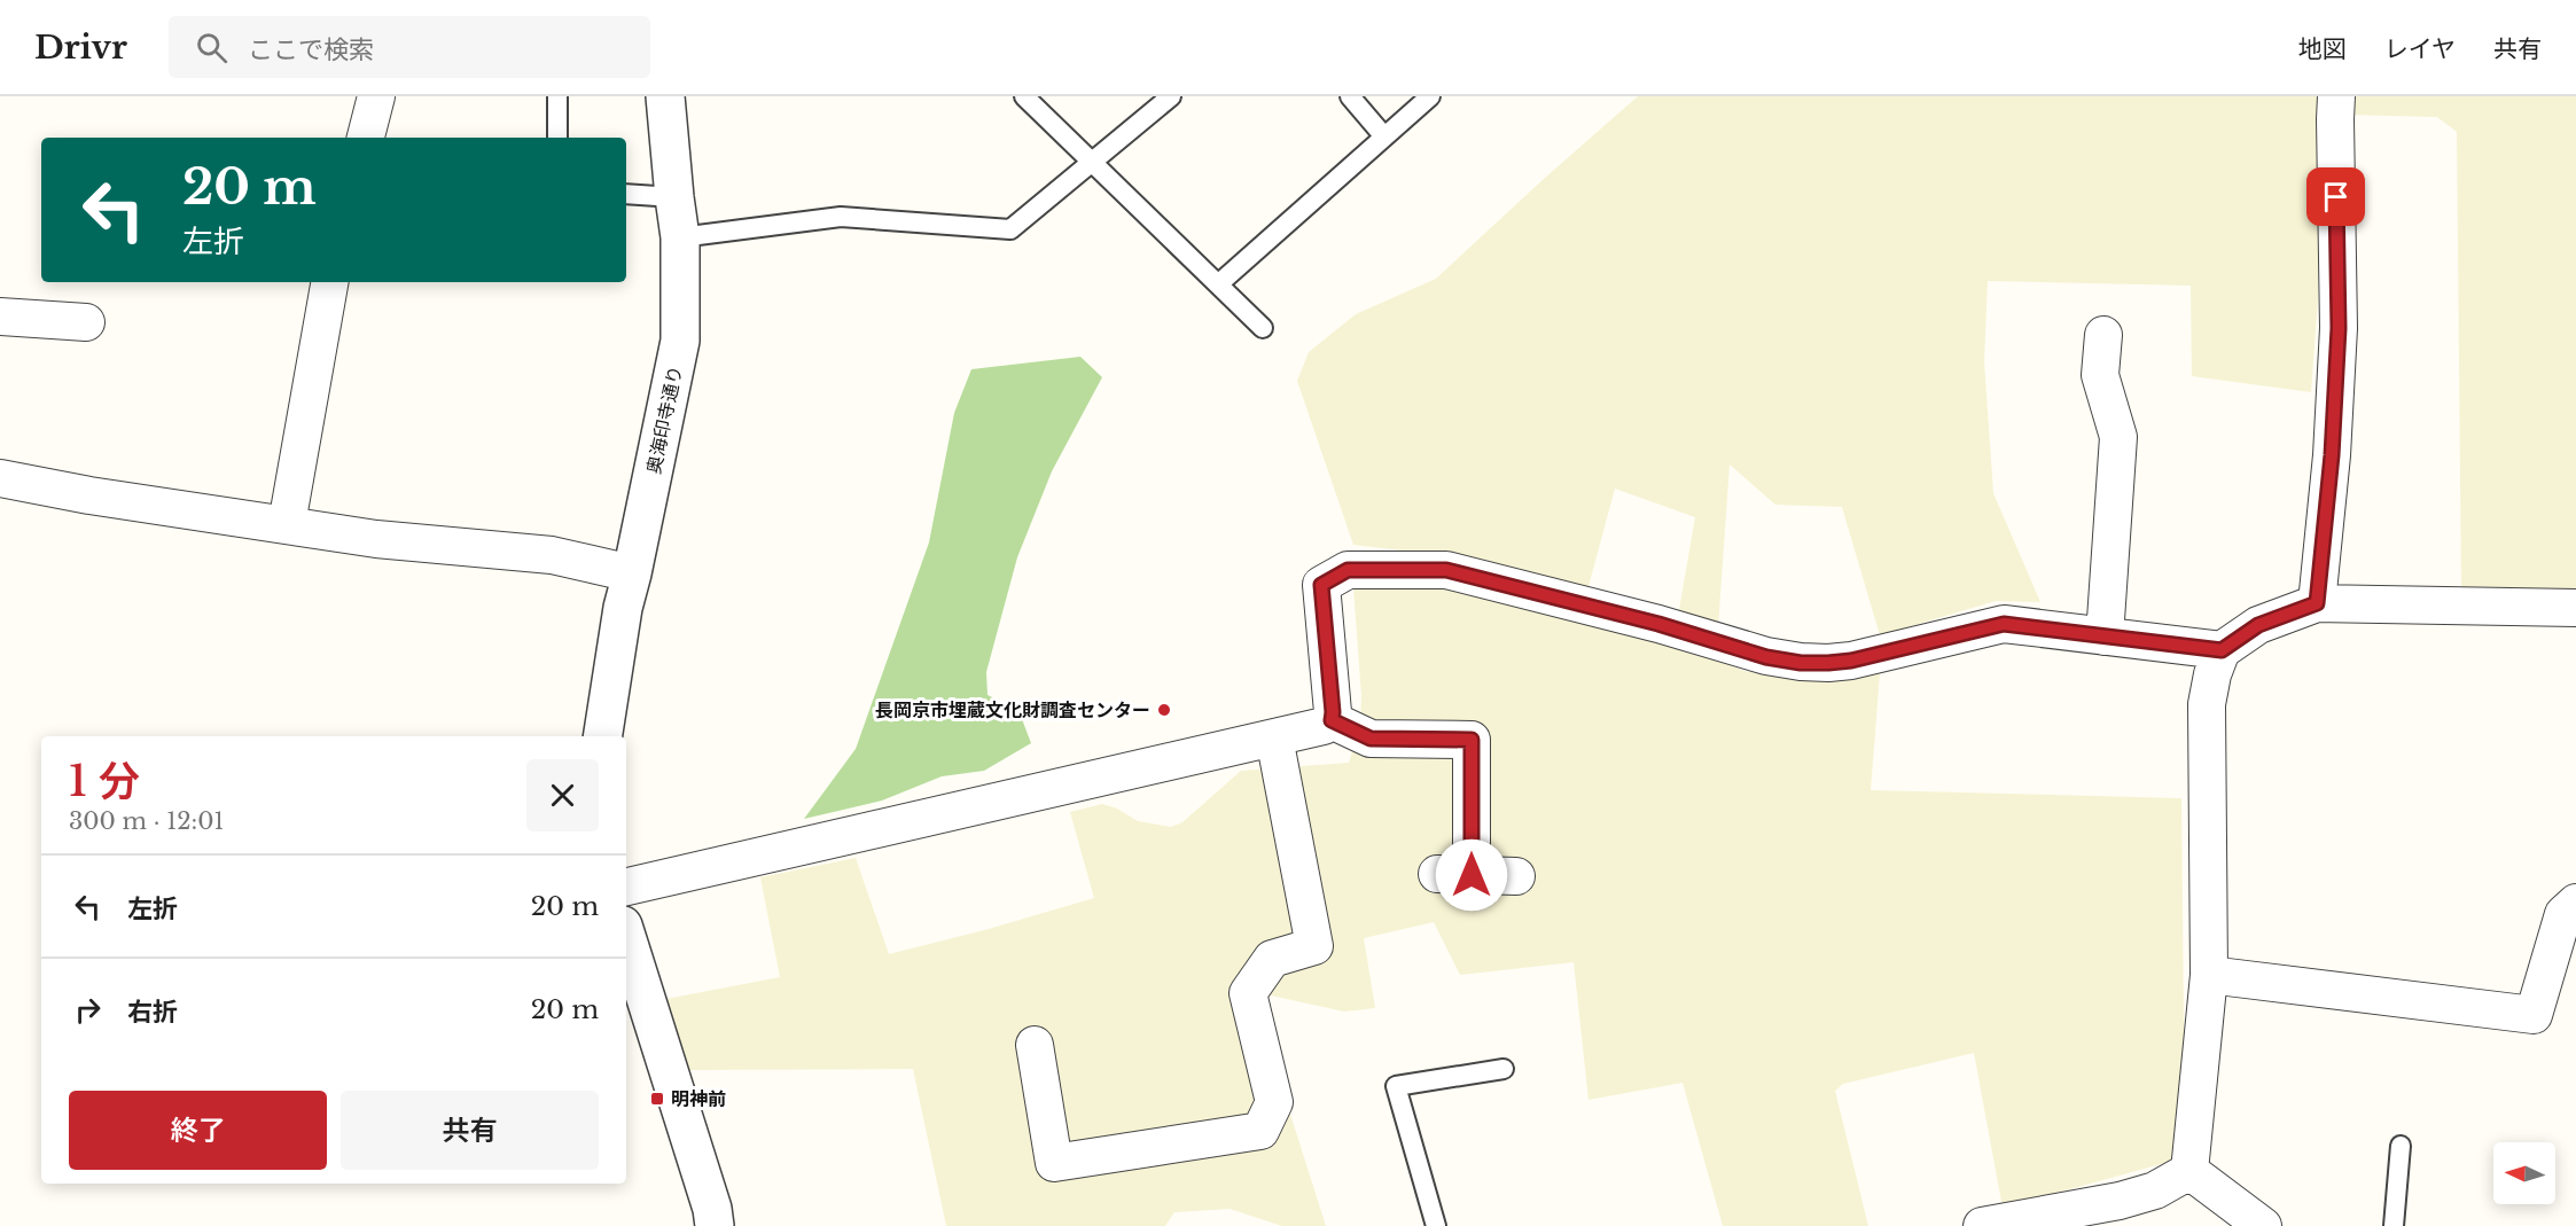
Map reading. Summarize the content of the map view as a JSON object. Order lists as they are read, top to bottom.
{
  "streets": {
    "street": ["奥海印寺通り"]
  },
  "places": {
    "other": ["長岡京市埋蔵文化財調査センター"],
    "transit": ["明神前"]
  },
  "north": "left",
  "page": {
    "header": "Drivr",
    "search": "ここで検索",
    "nav": ["地図", "レイヤ", "共有"],
    "turn": ["20 m", "左折"],
    "heading": ["1 分", "300 m · 12:01"],
    "list": [
      {
        "name": "左折",
        "value": "20 m"
      },
      {
        "name": "右折",
        "value": "20 m"
      }
    ],
    "buttons": ["終了", "共有"]
  }
}
